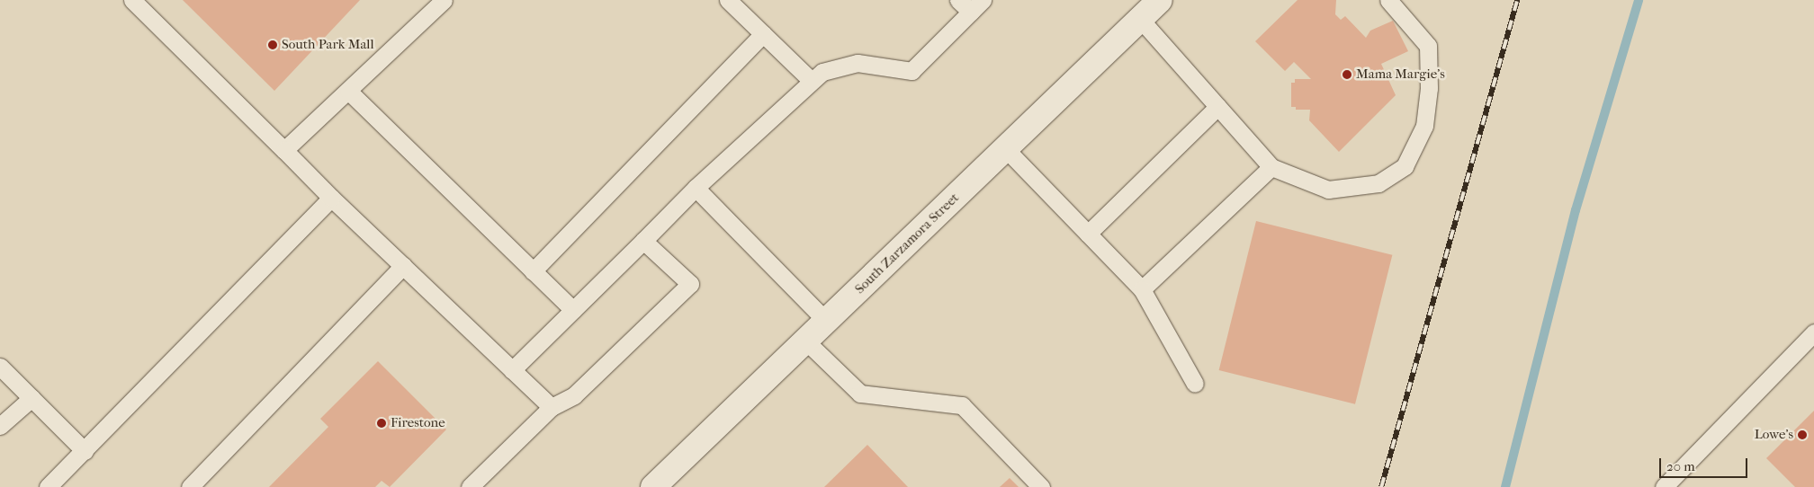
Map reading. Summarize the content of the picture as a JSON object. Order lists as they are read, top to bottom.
{
  "streets": {
    "main road": ["South Zarzamora Street"]
  },
  "places": [
    "South Park Mall",
    "Mama Margie's",
    "Firestone",
    "Lowe's"
  ],
  "scale_bar": "20 m"
}
